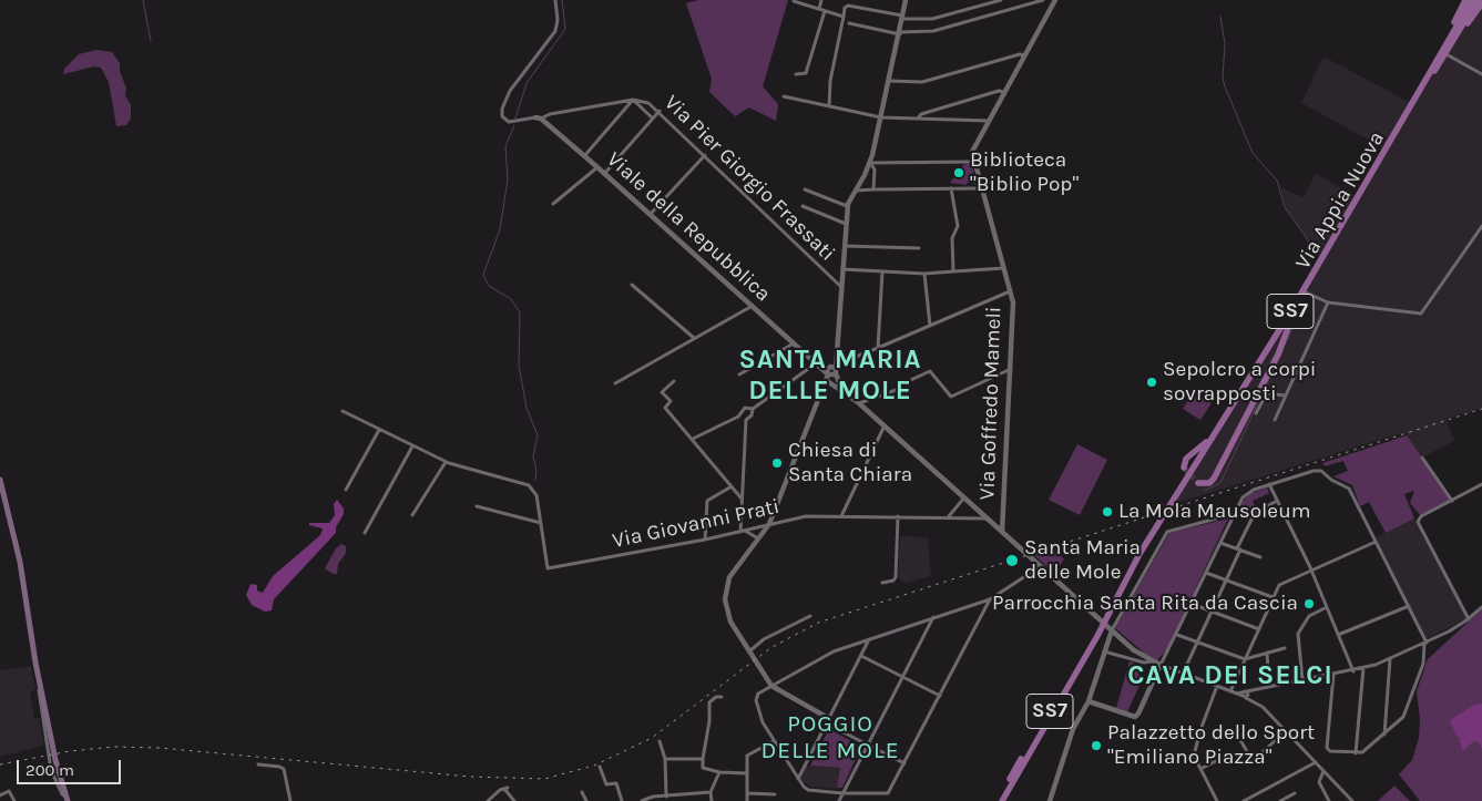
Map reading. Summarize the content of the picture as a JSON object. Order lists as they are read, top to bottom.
{
  "streets": {
    "main road": ["Via Appia Nuova", "SS7"],
    "street": [
      "Via Pier Giorgio Frassati",
      "Viale della Repubblica",
      "Via Goffredo Mameli",
      "Via Giovanni Prati"
    ]
  },
  "crossings": [
    ["Via Pier Giorgio Frassati", "Viale della Repubblica"]
  ],
  "districts": ["SANTA MARIA DELLE MOLE", "CAVA DEI SELCI", "POGGIO DELLE MOLE"],
  "places": [
    "Biblioteca \"Biblio Pop\"",
    "Sepolcro a corpi sovrapposti",
    "Chiesa di Santa Chiara",
    "La Mola Mausoleum",
    "Santa Maria delle Mole",
    "Parrocchia Santa Rita da Cascia",
    "Palazzetto dello Sport \"Emiliano Piazza\""
  ],
  "scale_bar": "200 m"
}
